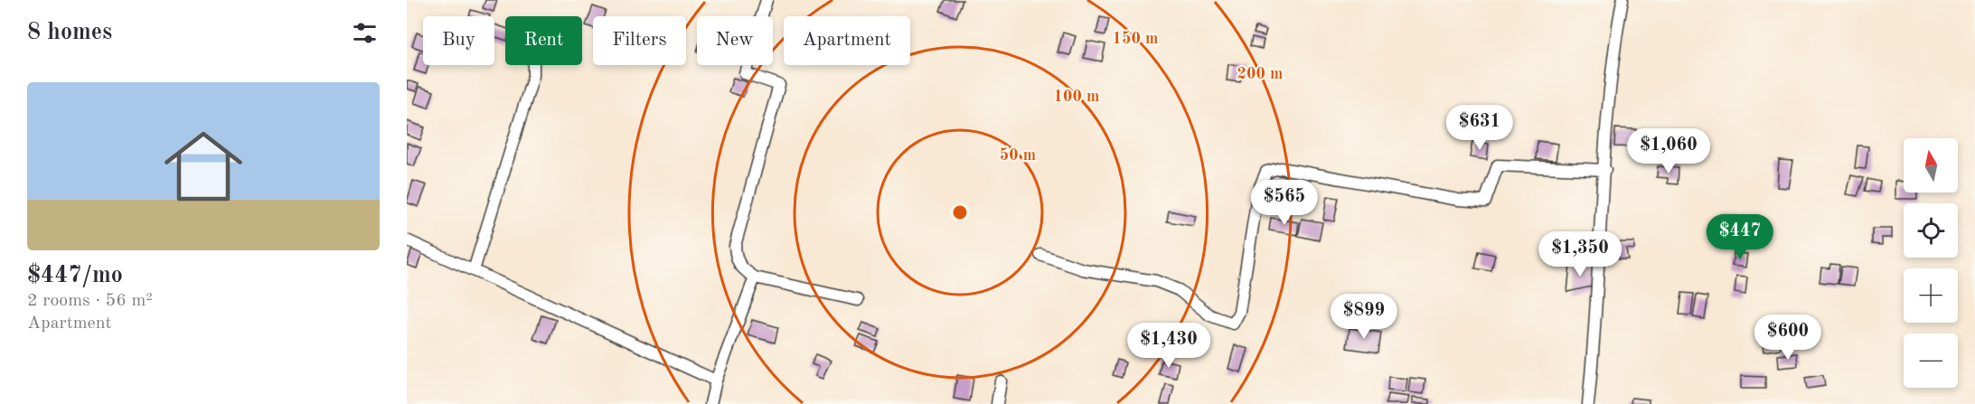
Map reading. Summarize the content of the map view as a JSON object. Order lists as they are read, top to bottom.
{
  "north": "top",
  "page": {
    "heading": "8 homes",
    "chip": [
      "Buy",
      "Rent",
      "Filters",
      "New",
      "Apartment"
    ],
    "list": [
      {
        "name": "$447/mo",
        "note": "2 rooms · 56 m² · Apartment"
      }
    ],
    "price": [
      "$631",
      "$1,060",
      "$565",
      "$447",
      "$1,350",
      "$899",
      "$600",
      "$1,430"
    ],
    "map_buttons": ["+", "−"]
  },
  "rings": [
    "150 m",
    "200 m",
    "100 m",
    "50 m"
  ]
}
